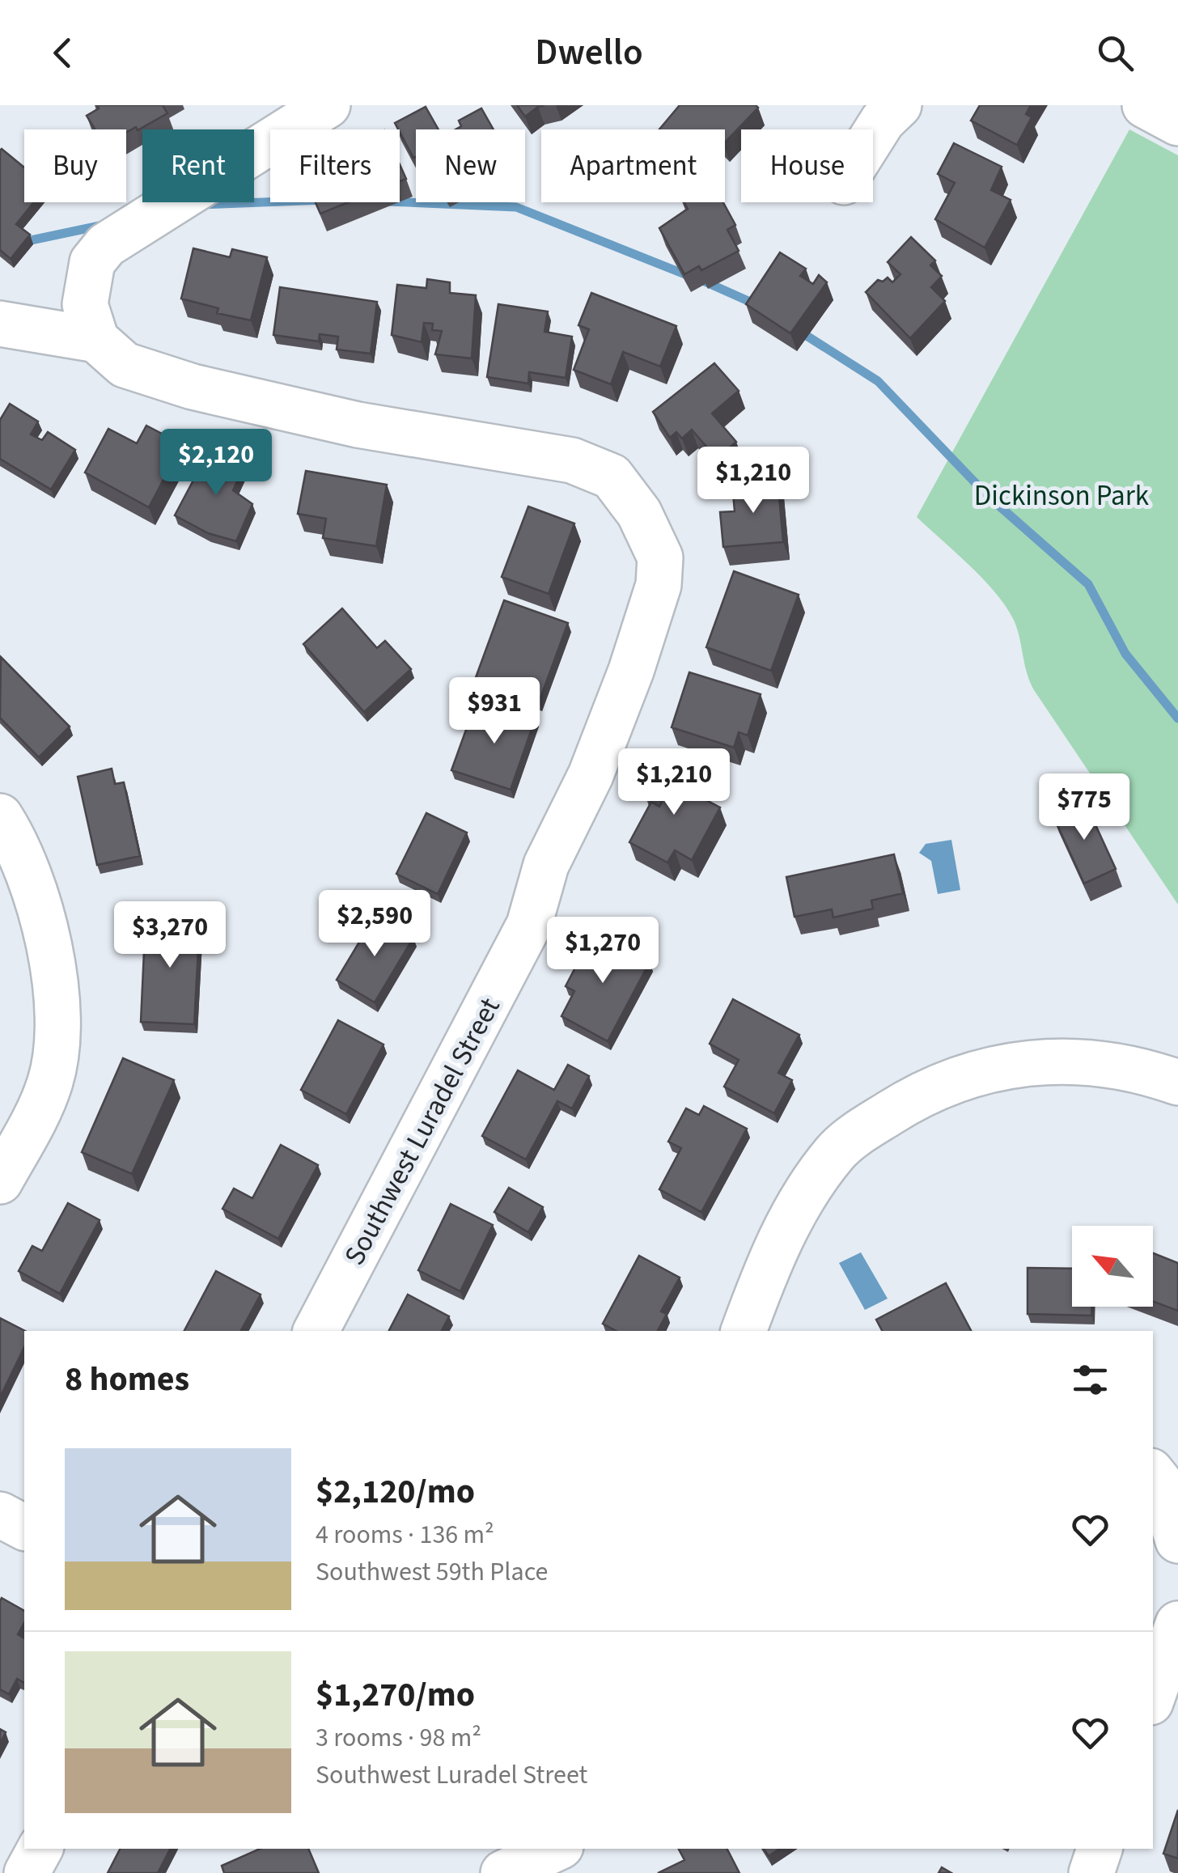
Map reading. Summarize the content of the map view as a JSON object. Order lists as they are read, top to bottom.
{
  "streets": {
    "street": ["Southwest Luradel Street"]
  },
  "parks": ["Dickinson Park"],
  "north": "top left",
  "page": {
    "header": "Dwello",
    "chip": [
      "Buy",
      "Rent",
      "Filters",
      "New",
      "Apartment",
      "House"
    ],
    "price": [
      "$2,120",
      "$1,210",
      "$931",
      "$1,210",
      "$775",
      "$2,590",
      "$3,270",
      "$1,270"
    ],
    "heading": "8 homes",
    "list": [
      {
        "name": "$2,120/mo",
        "note": "4 rooms · 136 m² · Southwest 59th Place"
      },
      {
        "name": "$1,270/mo",
        "note": "3 rooms · 98 m² · Southwest Luradel Street"
      }
    ]
  }
}
